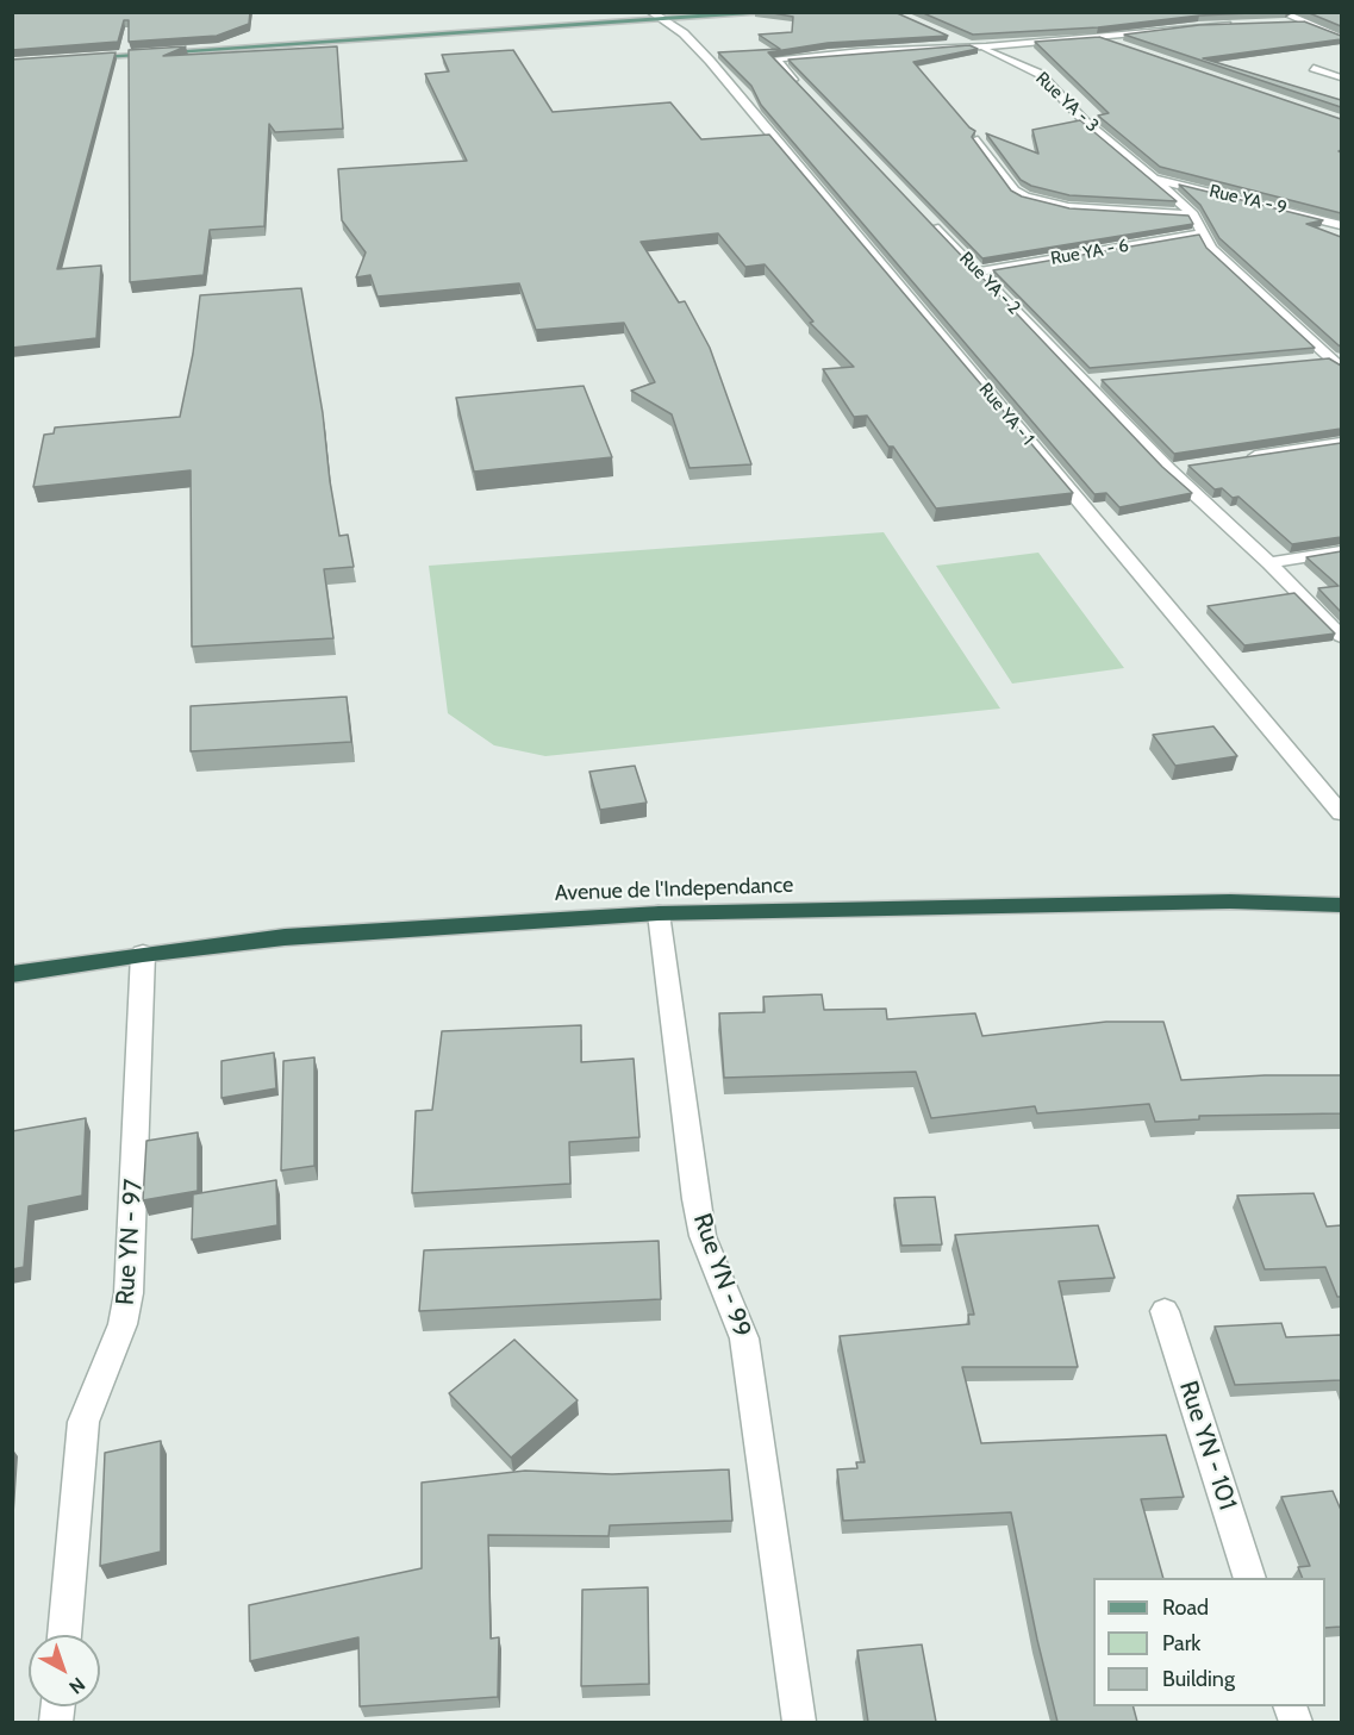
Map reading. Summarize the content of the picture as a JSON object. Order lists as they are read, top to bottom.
{
  "streets": {
    "highway": ["Avenue de l'Independance"],
    "street": [
      "Rue YA - 3",
      "Rue YA - 9",
      "Rue YA - 6",
      "Rue YA - 2",
      "Rue YA - 1",
      "Rue YN - 97",
      "Rue YN - 99",
      "Rue YN - 101"
    ]
  },
  "crossings": [
    ["Rue YA - 3", "Rue YA - 9"],
    ["Rue YA - 6", "Rue YA - 2"],
    ["Avenue de l'Independance", "Rue YN - 97"],
    ["Avenue de l'Independance", "Rue YN - 99"]
  ],
  "legend": ["Road", "Park", "Building"],
  "north": "bottom right"
}
